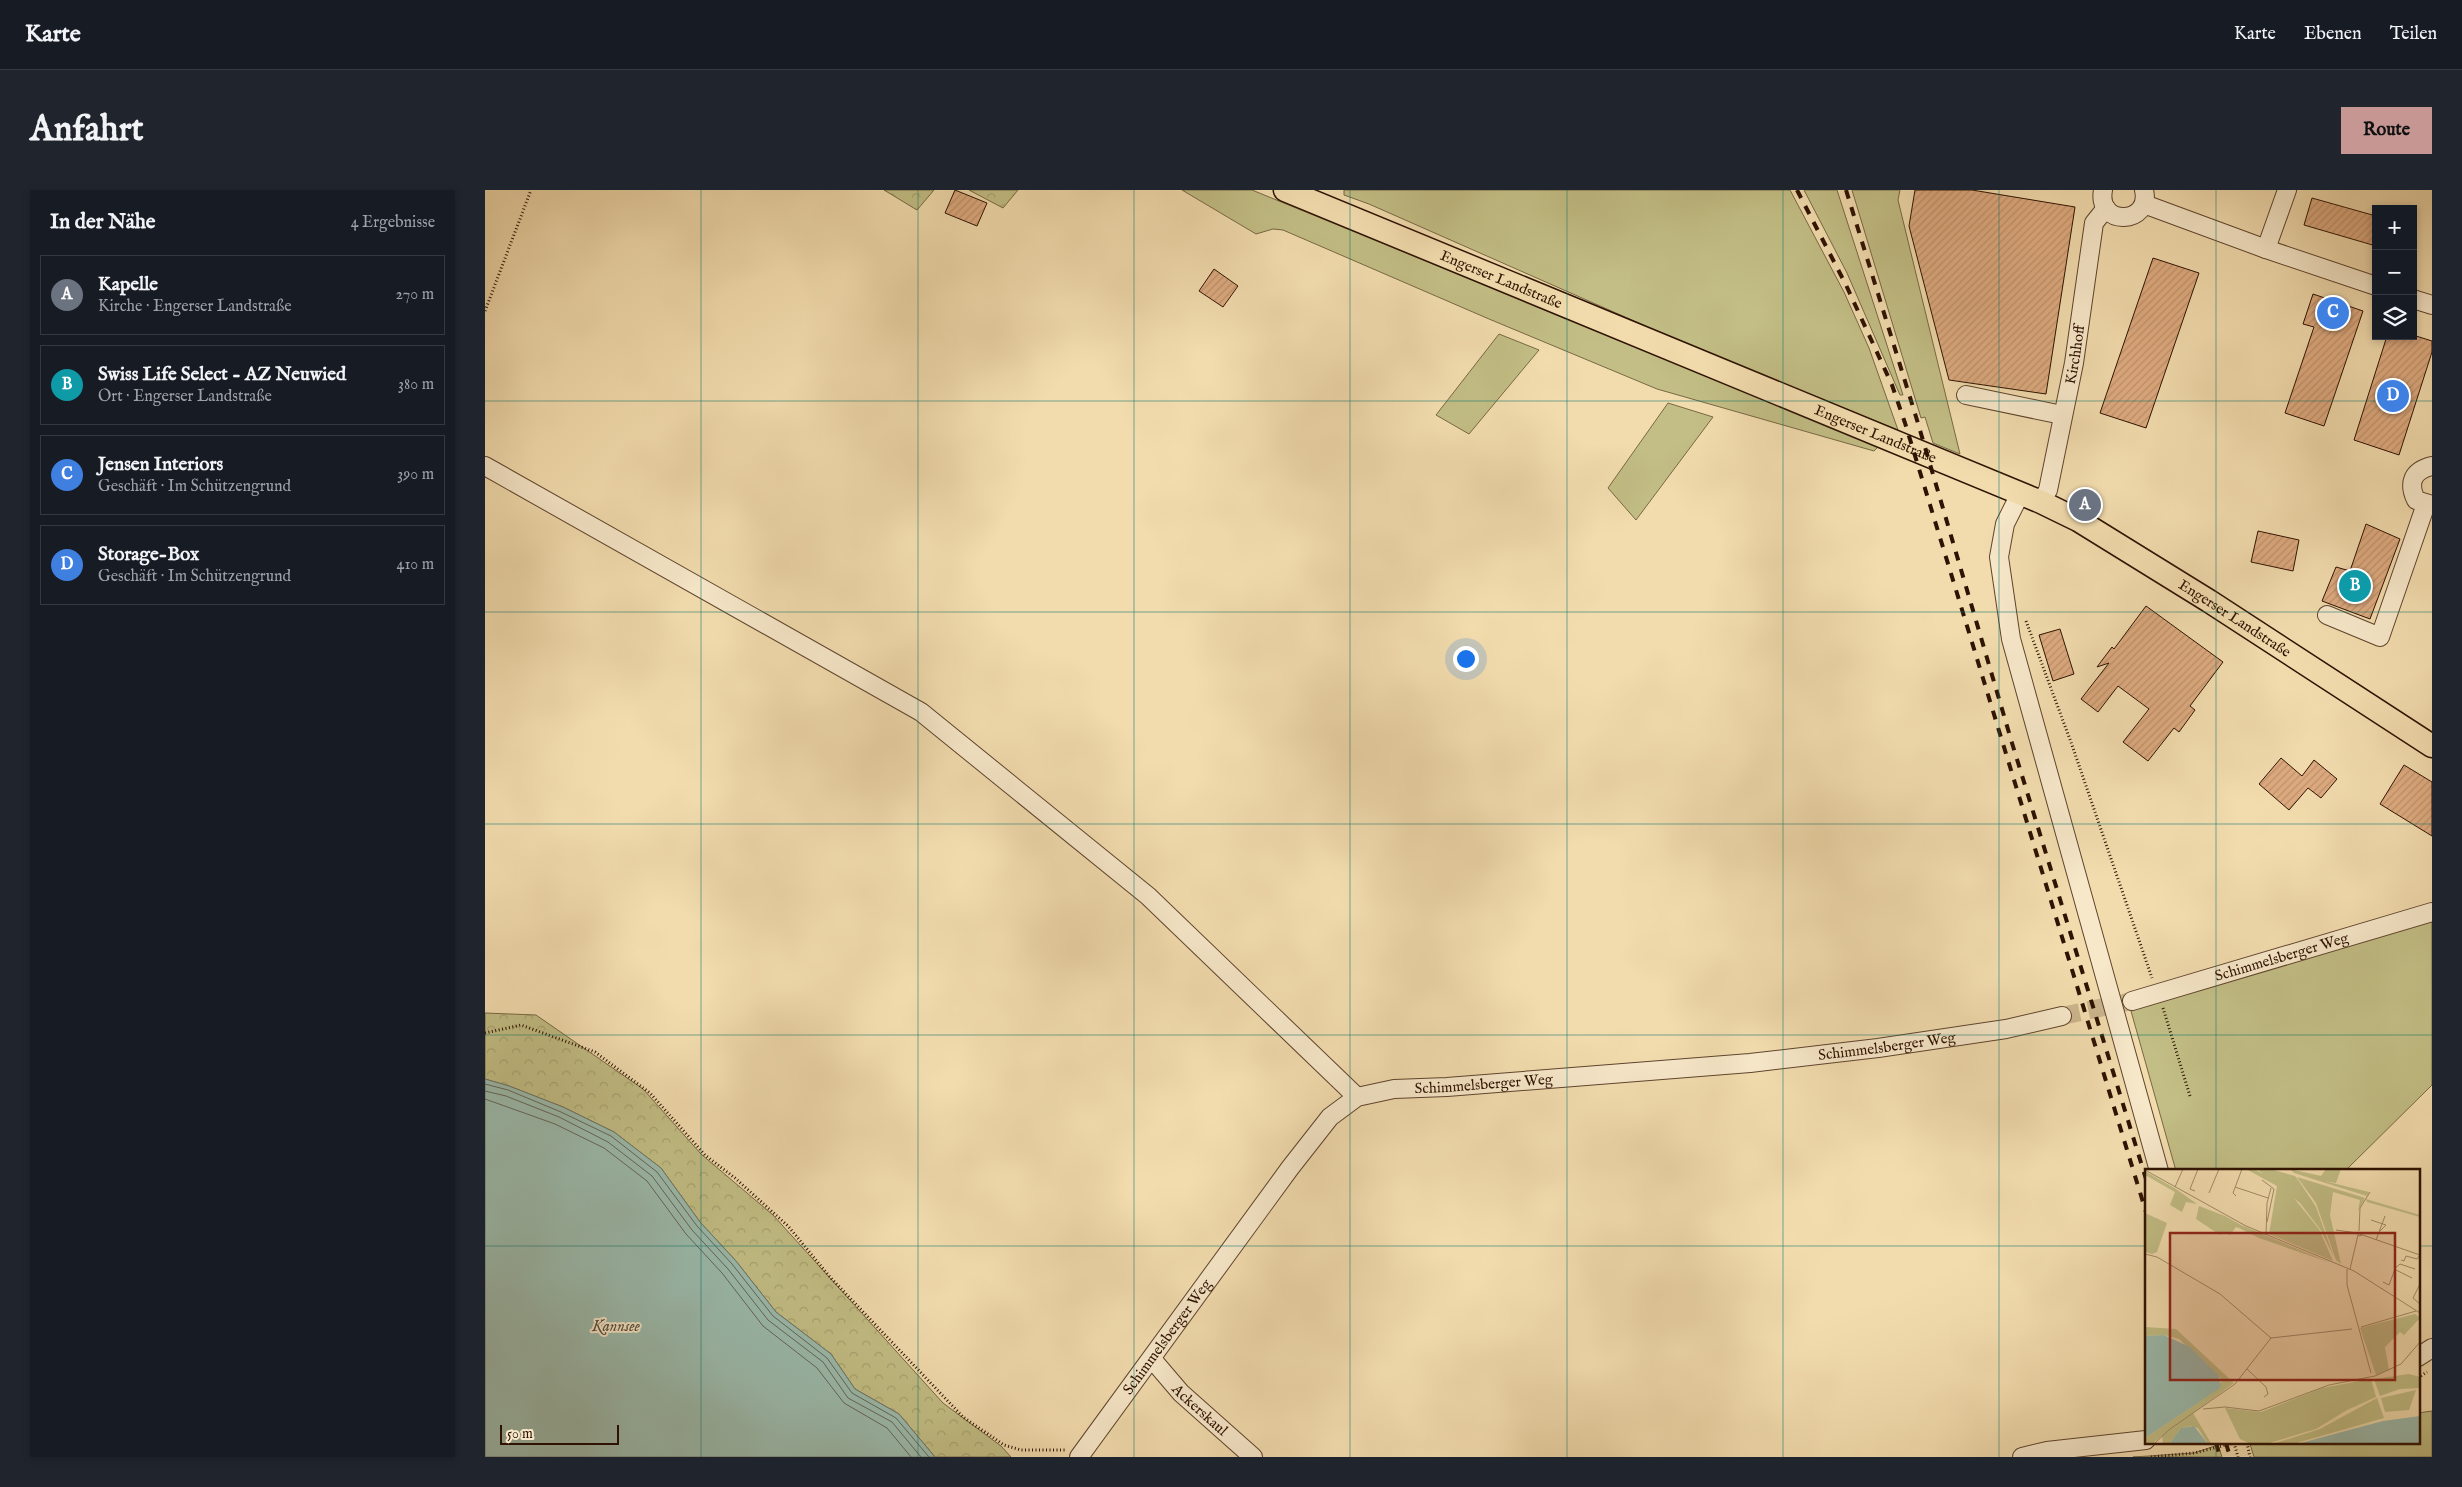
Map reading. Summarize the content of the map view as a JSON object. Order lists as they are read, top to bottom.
{
  "streets": {
    "main road": ["Engerser Landstraße"],
    "street": ["Kirchhoff", "Schimmelsberger Weg", "Ackerskaul"]
  },
  "crossings": [
    ["Engerser Landstraße", "Kirchhoff"],
    ["Schimmelsberger Weg", "Ackerskaul"]
  ],
  "water": ["Kannsee"],
  "scale_bar": "50 m",
  "page": {
    "header": "Karte",
    "nav": ["Karte", "Ebenen", "Teilen"],
    "buttons": "Route",
    "title": "Anfahrt",
    "heading": ["In der Nähe", "4 Ergebnisse"],
    "map_buttons": ["+", "−"],
    "list": [
      {
        "mark": "A",
        "name": "Kapelle",
        "note": "Kirche · Engerser Landstraße",
        "value": "270 m"
      },
      {
        "mark": "B",
        "name": "Swiss Life Select - AZ Neuwied",
        "note": "Ort · Engerser Landstraße",
        "value": "380 m"
      },
      {
        "mark": "C",
        "name": "Jensen Interiors",
        "note": "Geschäft · Im Schützengrund",
        "value": "390 m"
      },
      {
        "mark": "D",
        "name": "Storage-Box",
        "note": "Geschäft · Im Schützengrund",
        "value": "410 m"
      }
    ],
    "pins": [
      "C",
      "D",
      "A",
      "B"
    ],
    "scale": "50 m"
  }
}
